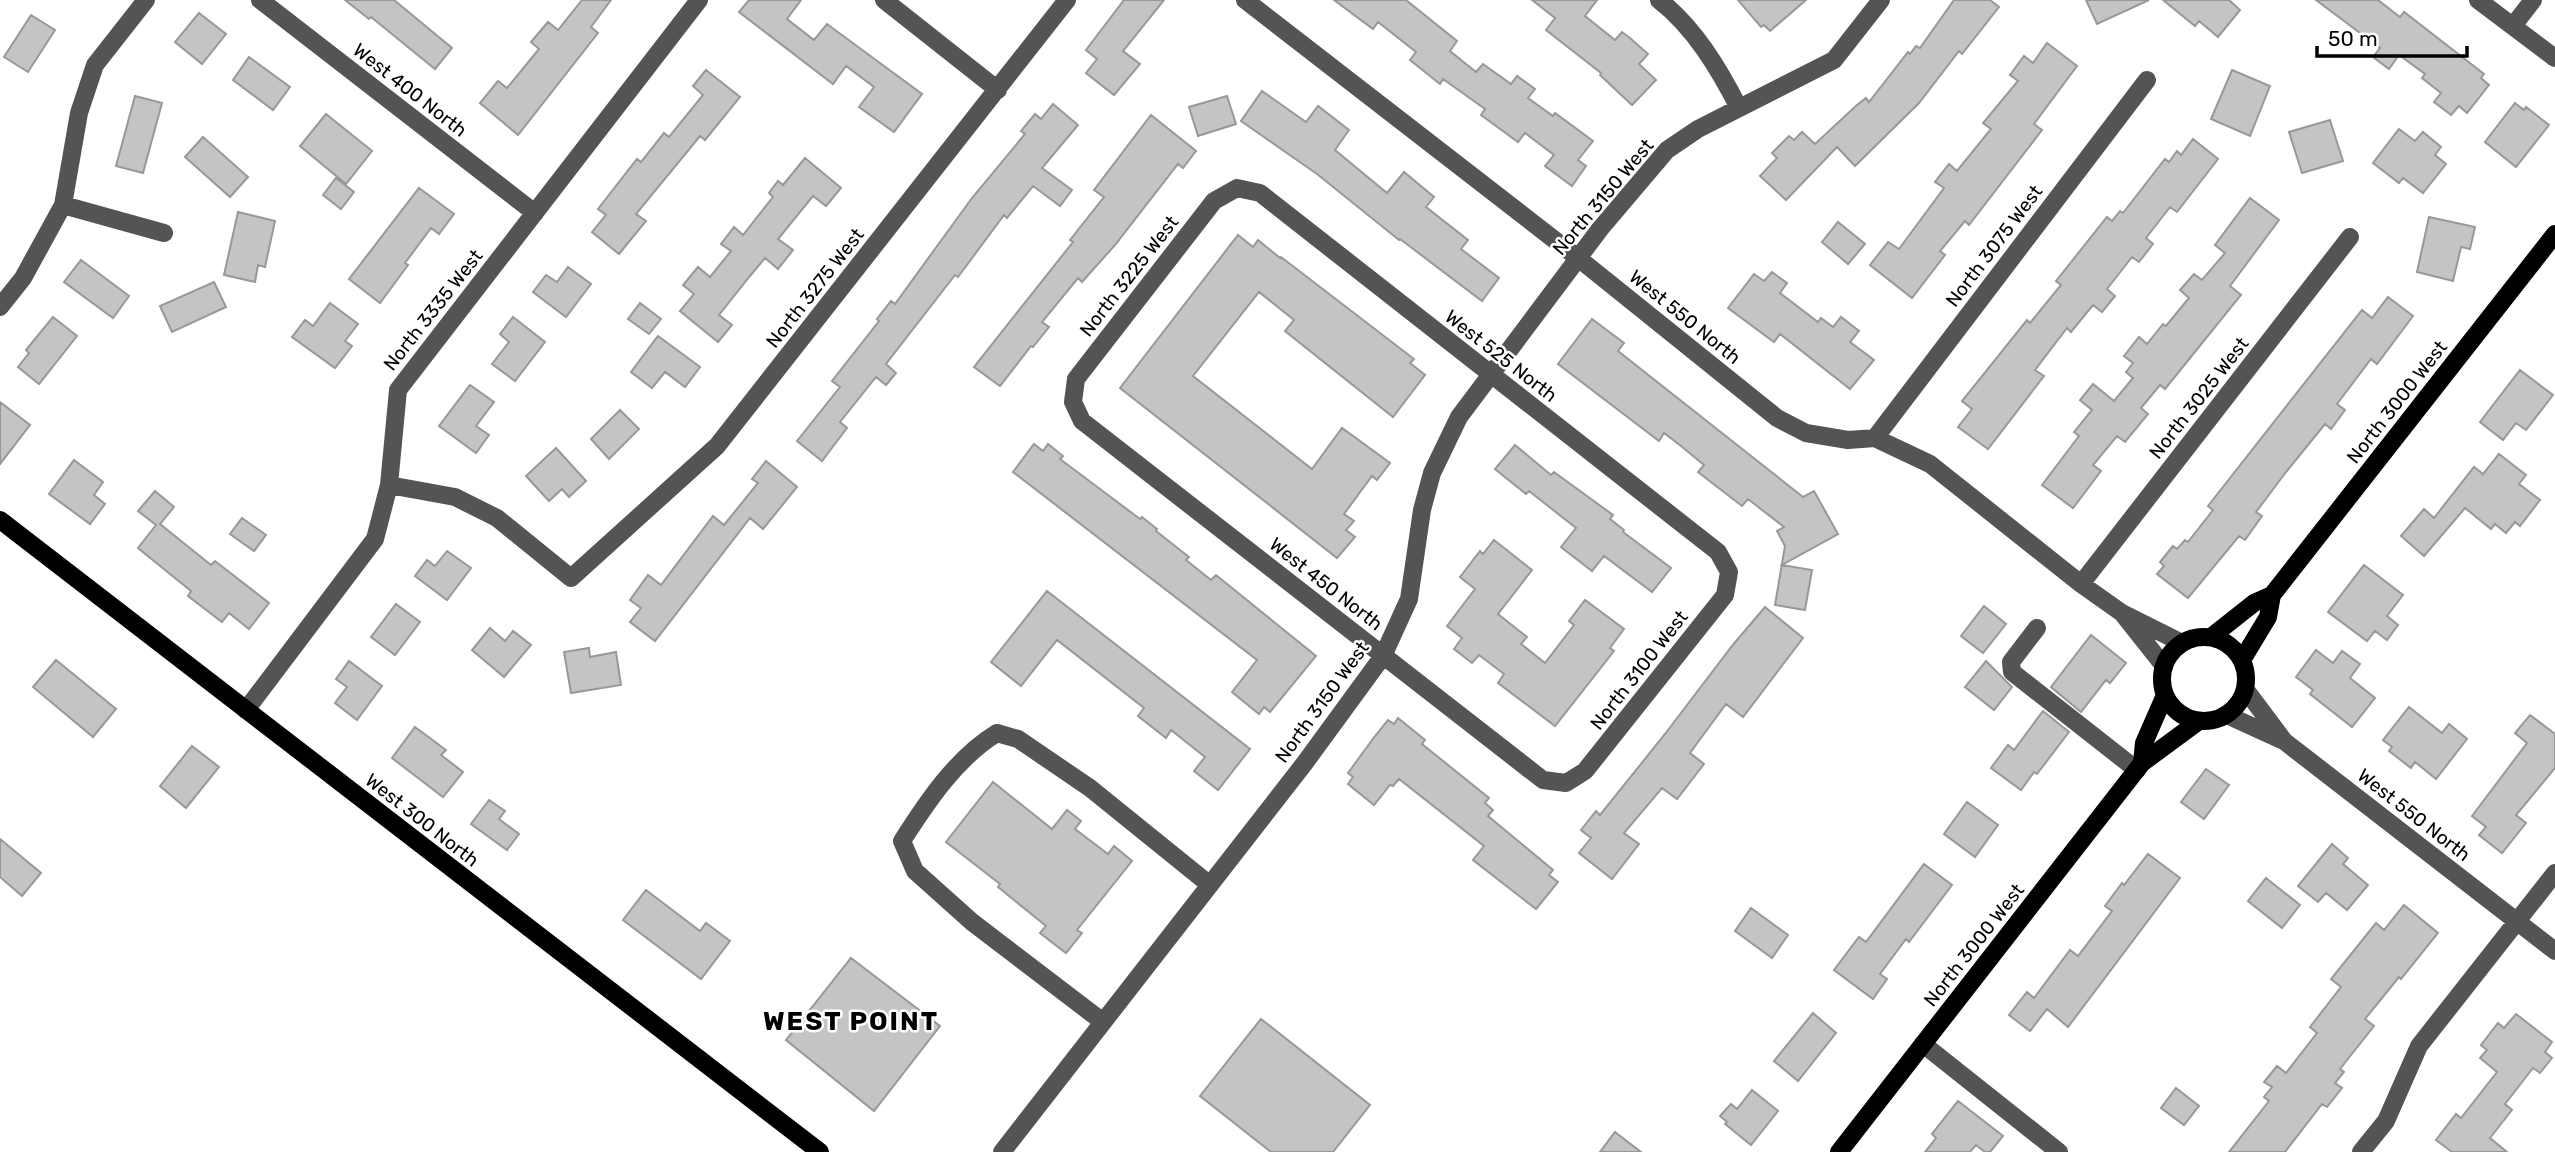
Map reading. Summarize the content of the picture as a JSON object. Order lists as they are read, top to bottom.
{
  "streets": {
    "main road": ["North 3000 West", "West 300 North"],
    "street": [
      "West 400 North",
      "North 3150 West",
      "North 3075 West",
      "North 3225 West",
      "North 3275 West",
      "North 3335 West",
      "West 550 North",
      "West 525 North",
      "North 3025 West",
      "West 450 North",
      "North 3100 West"
    ]
  },
  "crossings": [
    ["West 400 North", "North 3335 West"],
    ["North 3150 West", "West 550 North"],
    ["North 3150 West", "West 525 North"],
    ["North 3150 West", "West 450 North"],
    ["North 3075 West", "West 550 North"],
    ["North 3225 West", "West 525 North"],
    ["North 3225 West", "West 450 North"],
    ["North 3275 West", "North 3335 West"],
    ["North 3335 West", "West 300 North"],
    ["West 550 North", "North 3025 West"],
    ["West 550 North", "North 3000 West"],
    ["West 525 North", "North 3100 West"],
    ["West 450 North", "North 3100 West"]
  ],
  "districts": ["WEST POINT"],
  "scale_bar": "50 m"
}
